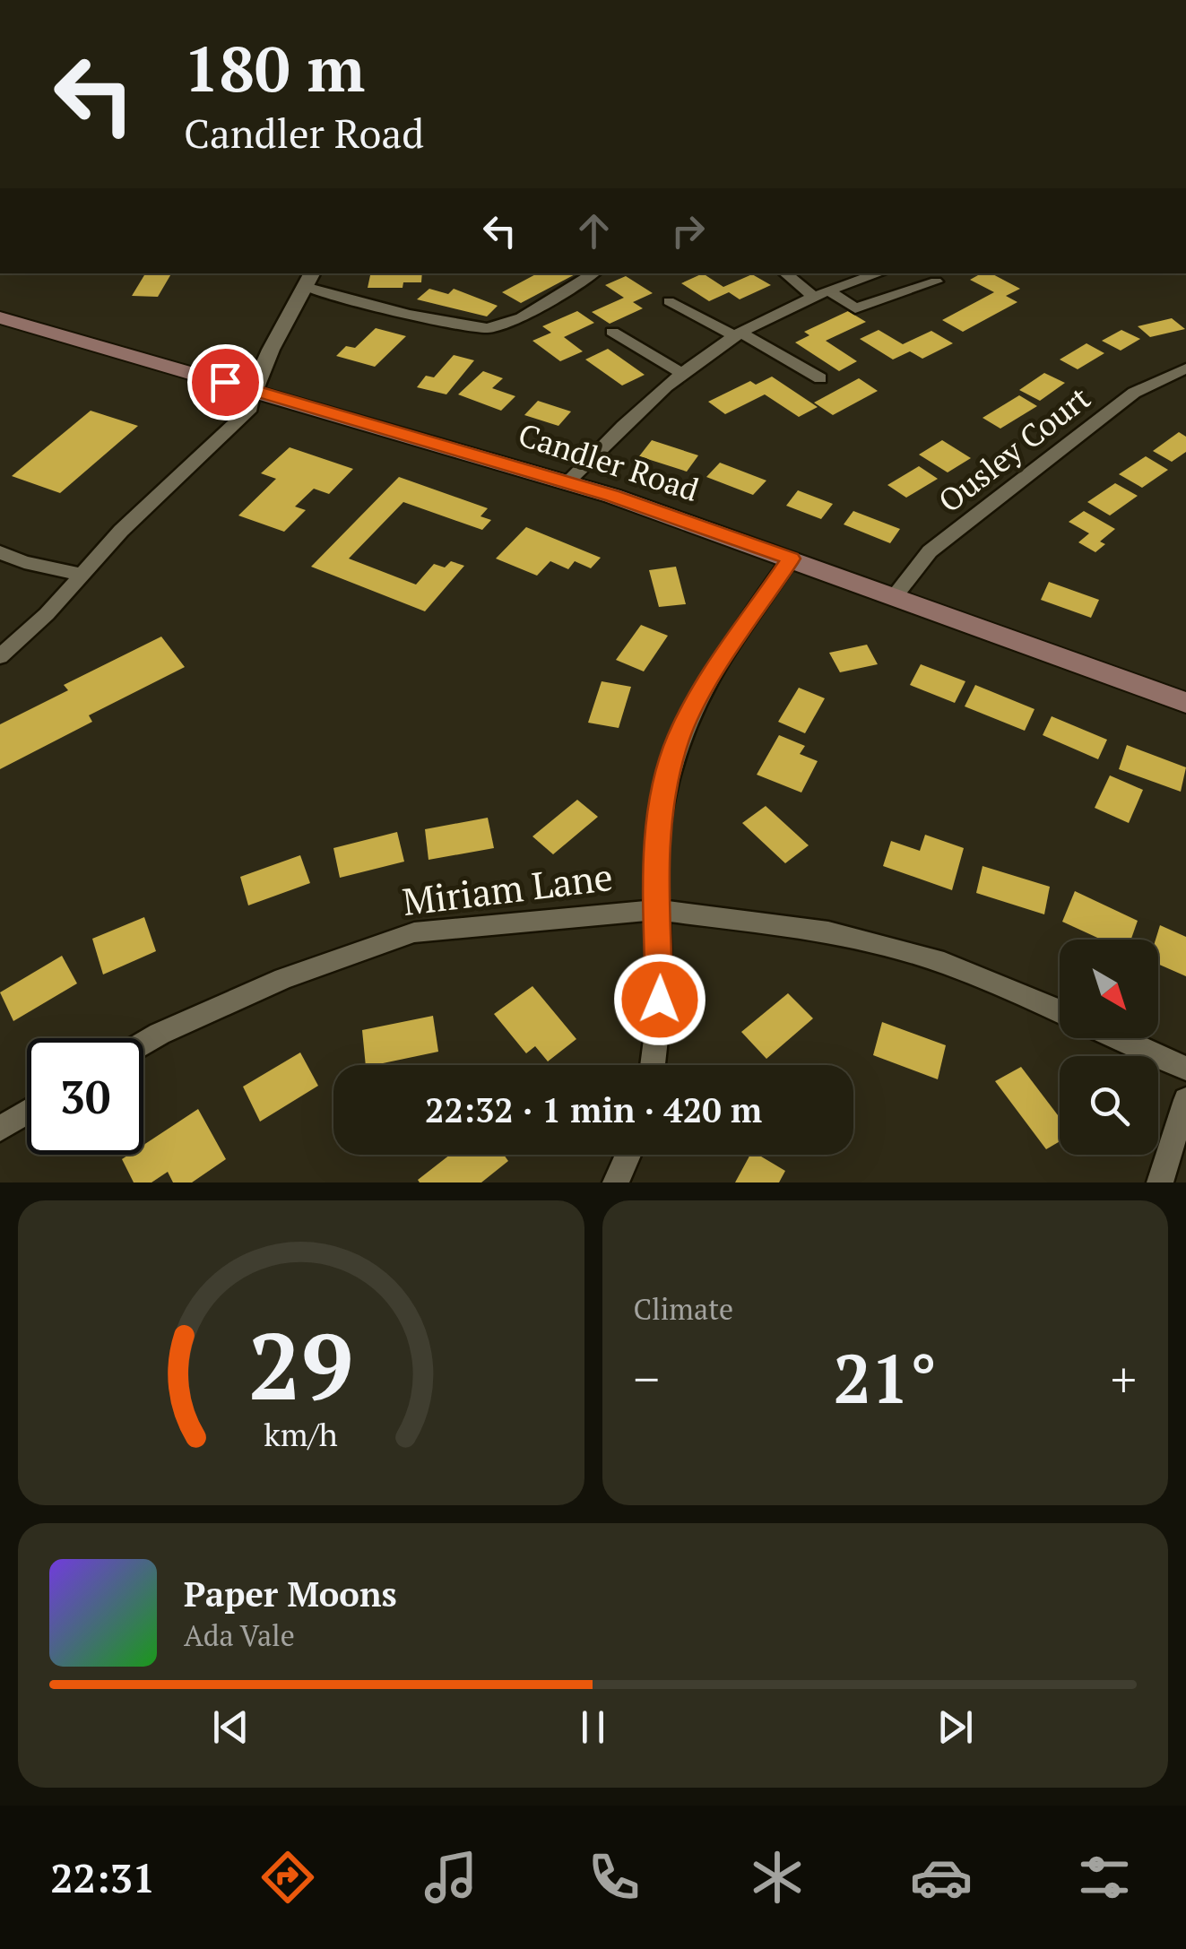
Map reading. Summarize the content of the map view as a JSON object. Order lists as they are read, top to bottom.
{
  "streets": {
    "main road": ["Candler Road"],
    "street": ["Ousley Court", "Miriam Lane"]
  },
  "crossings": [
    ["Ousley Court", "Candler Road"]
  ],
  "north": "bottom right",
  "page": {
    "turn": ["180 m", "Candler Road"],
    "limit": "30",
    "trip": "22:32 · 1 min · 420 m",
    "tile": "Climate",
    "heat": ["−", "21°", "+"],
    "song": ["Paper Moons", "Ada Vale"],
    "tabs": "22:31",
    "gauge": ["29", "km/h"]
  }
}
